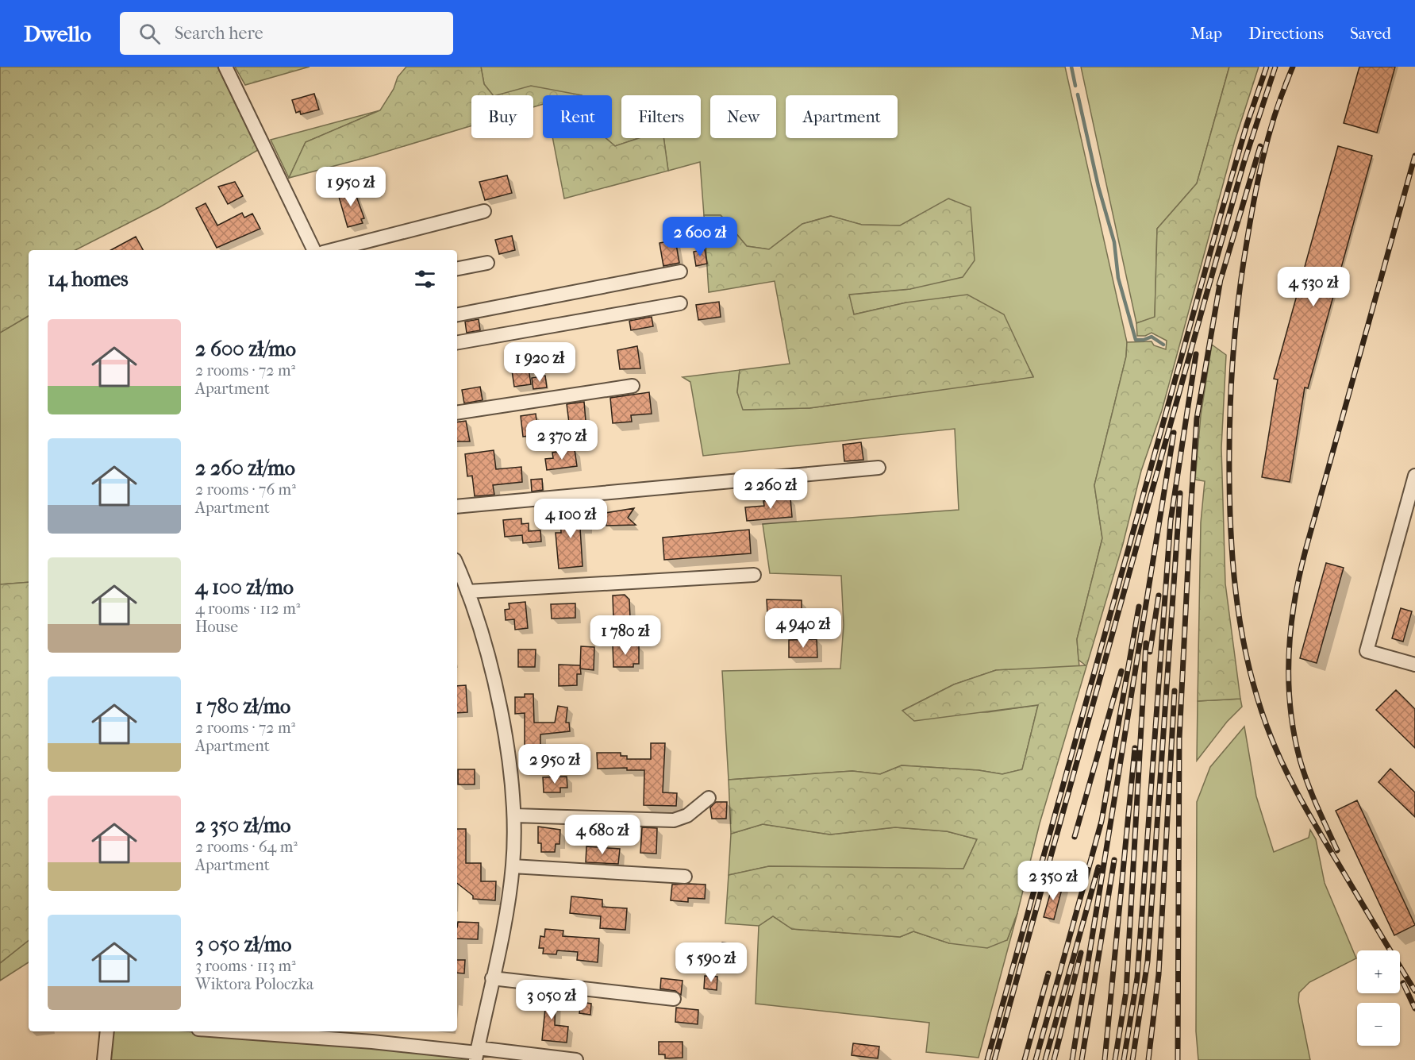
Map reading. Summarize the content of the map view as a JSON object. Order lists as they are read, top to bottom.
{
  "page": {
    "header": "Dwello",
    "search": "Search here",
    "nav": ["Map", "Directions", "Saved"],
    "chip": [
      "Buy",
      "Rent",
      "Filters",
      "New",
      "Apartment"
    ],
    "price": [
      "1 950 zł",
      "2 600 zł",
      "4 530 zł",
      "1 920 zł",
      "2 370 zł",
      "2 260 zł",
      "4 100 zł",
      "4 940 zł",
      "1 780 zł",
      "2 950 zł",
      "4 680 zł",
      "2 350 zł",
      "5 590 zł",
      "3 050 zł"
    ],
    "heading": "14 homes",
    "list": [
      {
        "name": "2 600 zł/mo",
        "note": "2 rooms · 72 m² · Apartment"
      },
      {
        "name": "2 260 zł/mo",
        "note": "2 rooms · 76 m² · Apartment"
      },
      {
        "name": "4 100 zł/mo",
        "note": "4 rooms · 112 m² · House"
      },
      {
        "name": "1 780 zł/mo",
        "note": "2 rooms · 72 m² · Apartment"
      },
      {
        "name": "2 350 zł/mo",
        "note": "2 rooms · 64 m² · Apartment"
      },
      {
        "name": "3 050 zł/mo",
        "note": "3 rooms · 113 m² · Wiktora Poloczka"
      }
    ],
    "map_buttons": ["+", "−"]
  }
}
